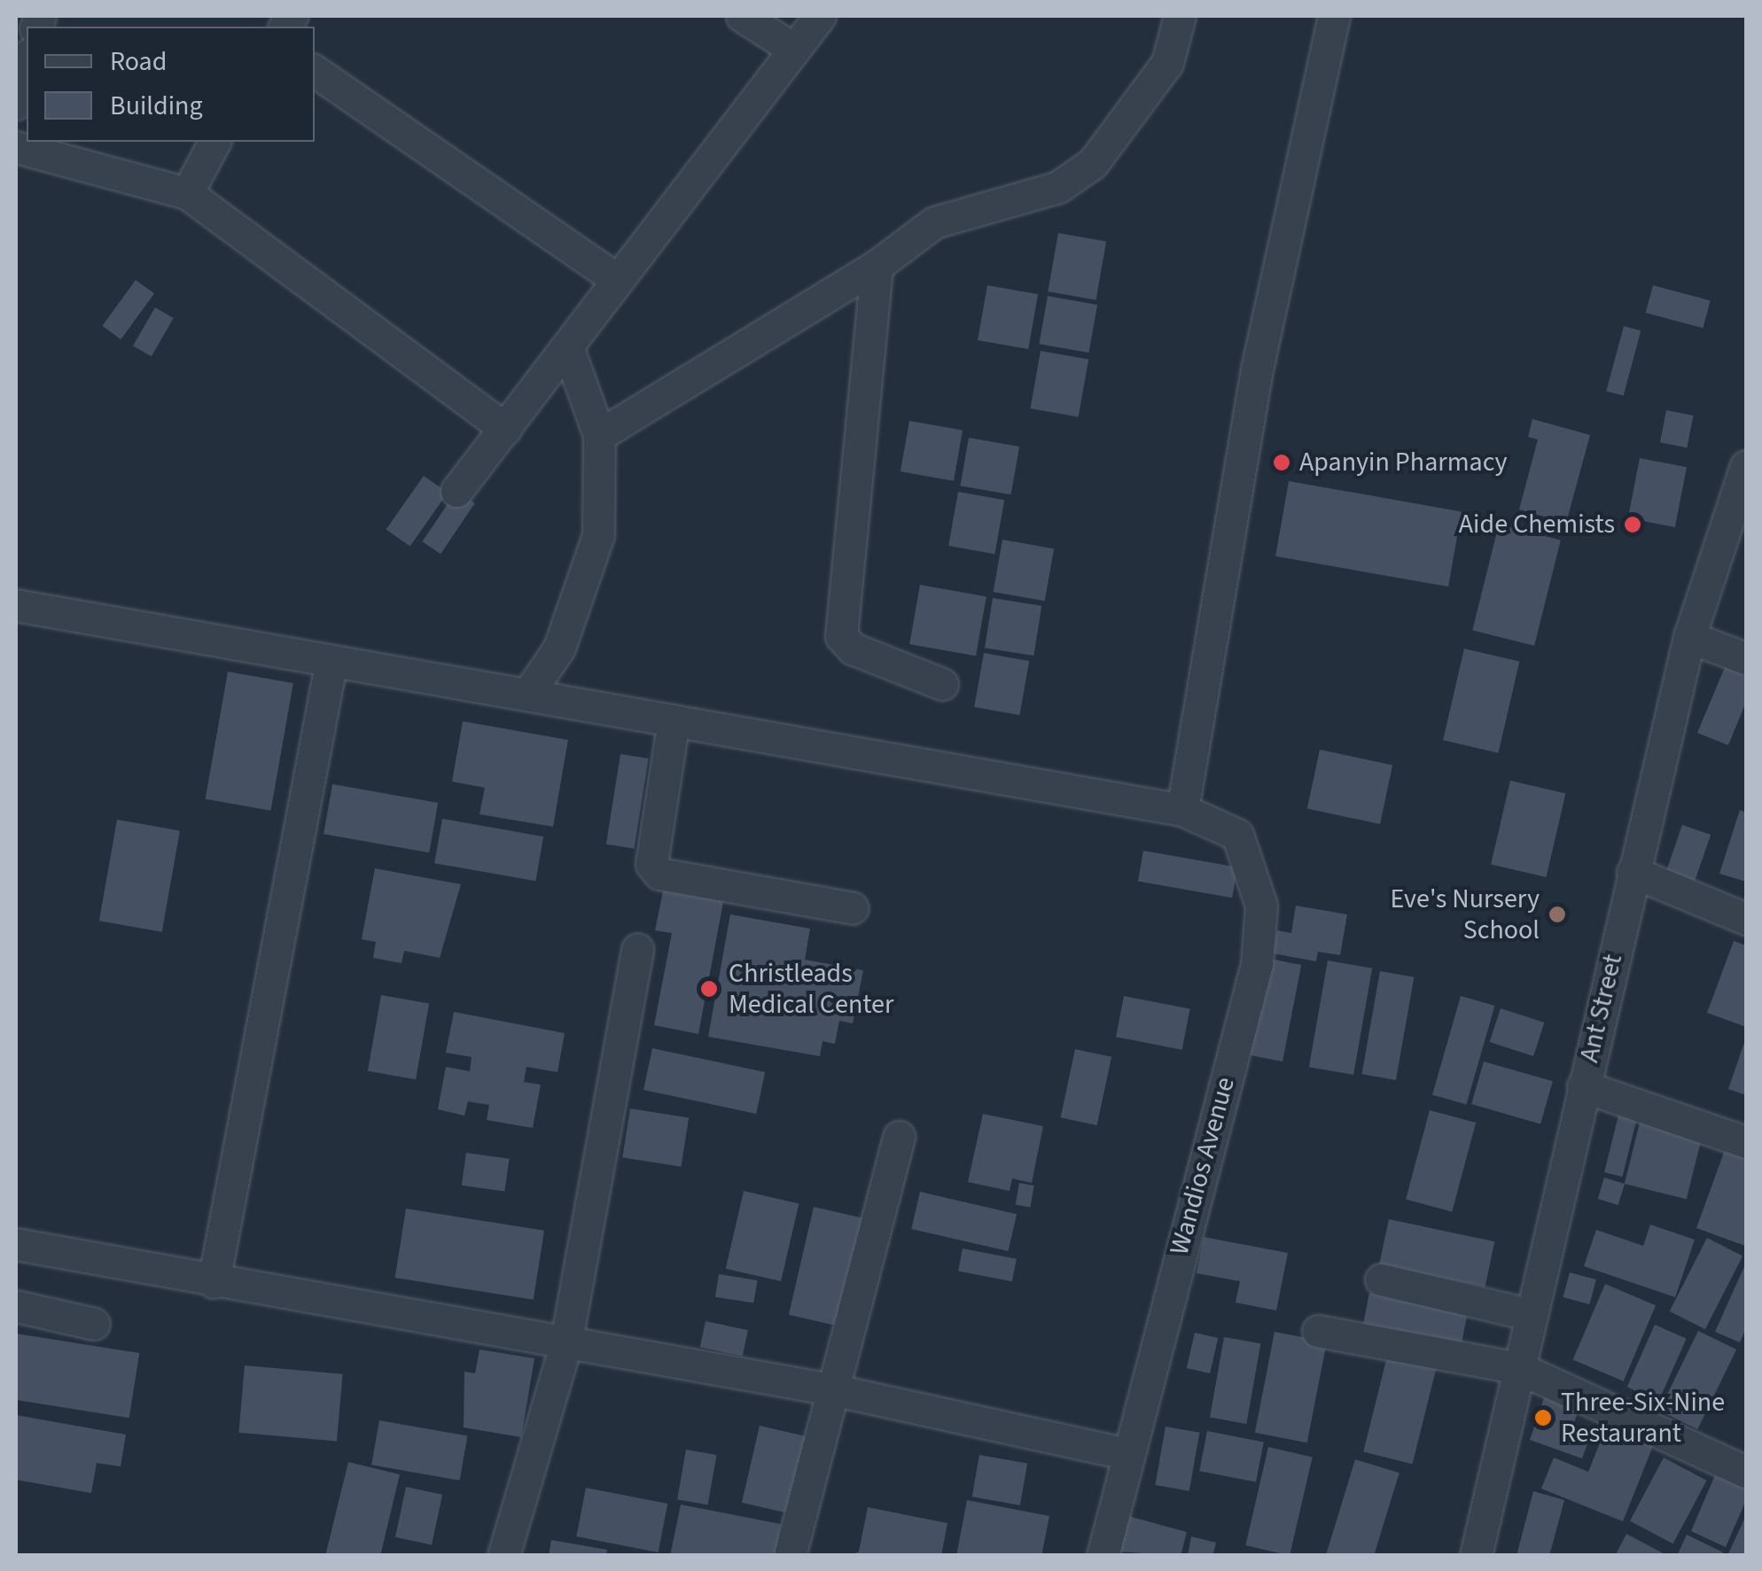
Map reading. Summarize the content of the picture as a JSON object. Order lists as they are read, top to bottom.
{
  "streets": {
    "street": ["Ant Street", "Wandios Avenue"]
  },
  "places": [
    "Apanyin Pharmacy",
    "Aide Chemists",
    "Eve's Nursery School",
    "Christleads Medical Center",
    "Three-Six-Nine Restaurant"
  ],
  "legend": ["Road", "Building"]
}
